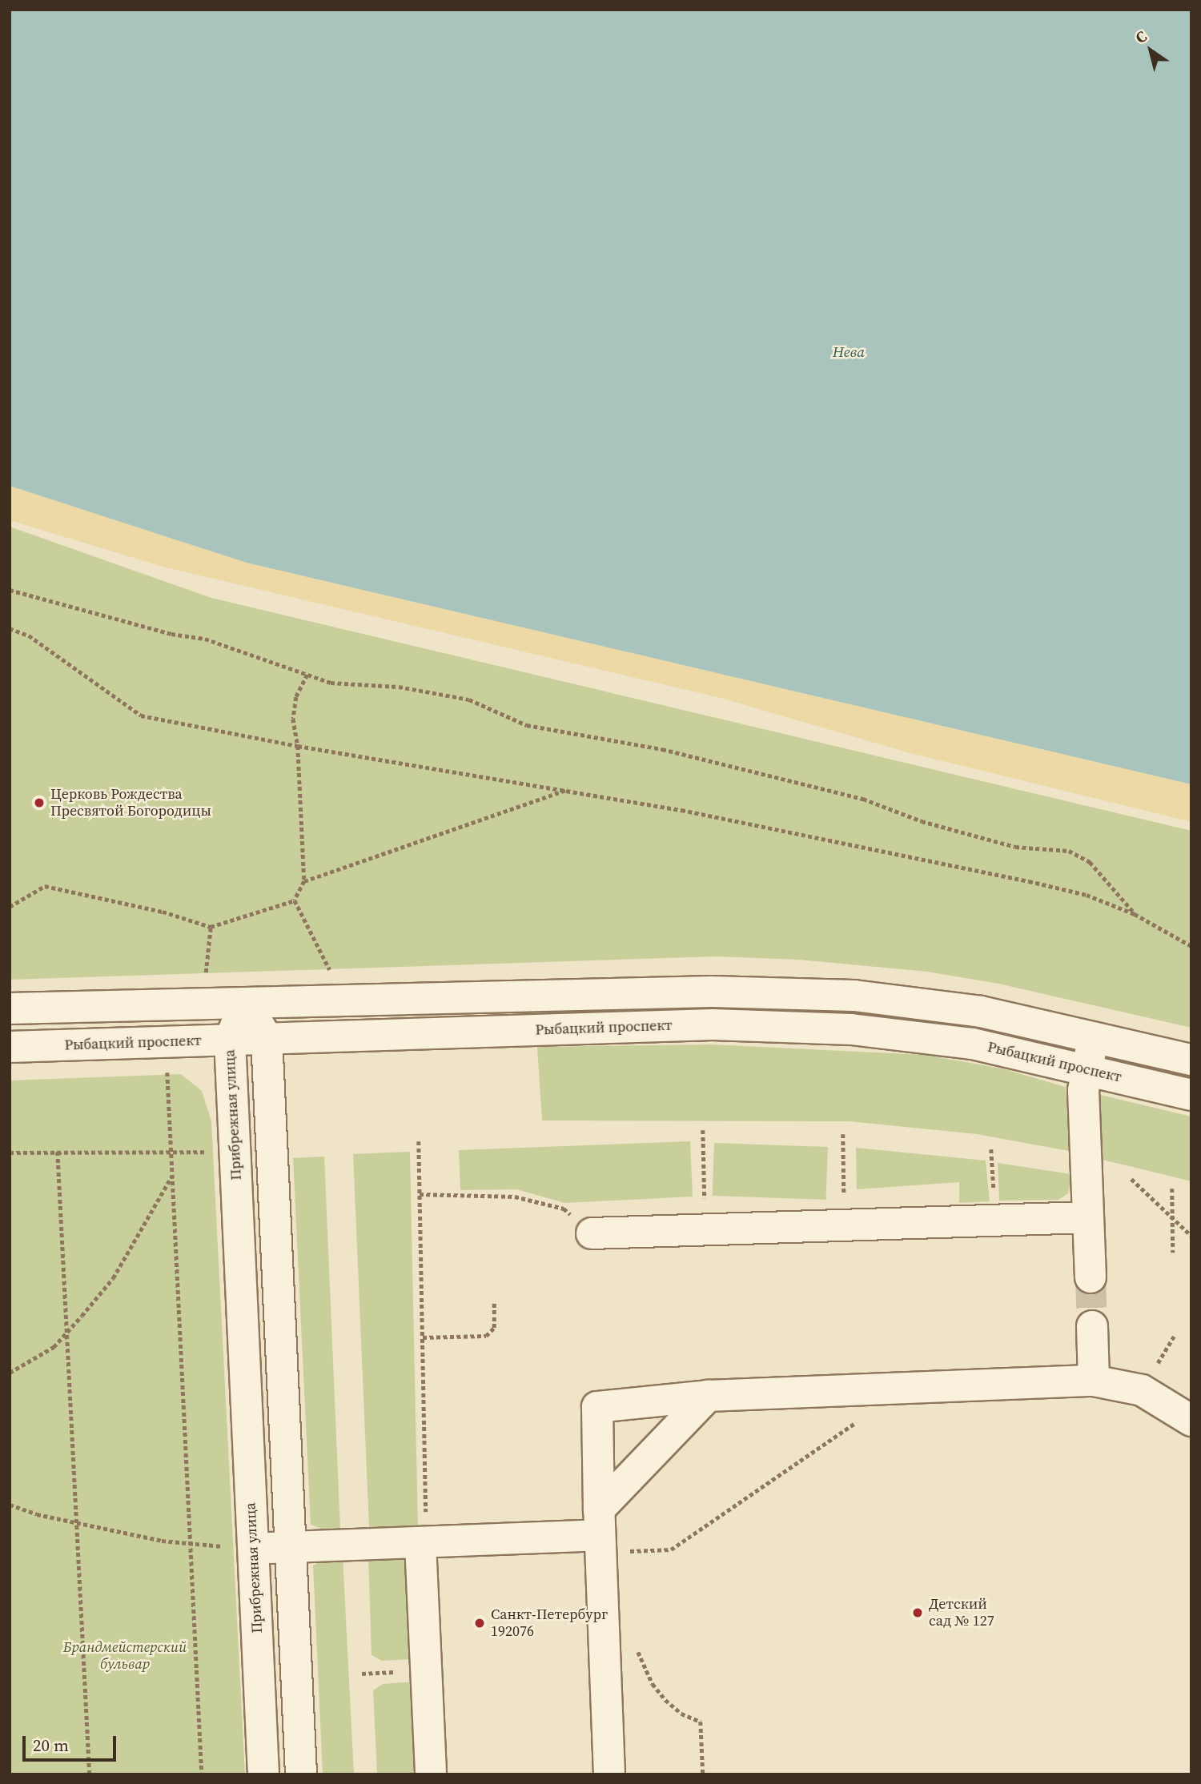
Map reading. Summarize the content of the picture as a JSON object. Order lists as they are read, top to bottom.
{
  "streets": {
    "street": ["Рыбацкий проспект", "Прибрежная улица"]
  },
  "crossings": [
    ["Рыбацкий проспект", "Прибрежная улица"]
  ],
  "water": ["Нева"],
  "parks": ["Брандмейстерский бульвар"],
  "places": ["Церковь Рождества Пресвятой Богородицы", "Детский сад № 127", "Санкт-Петербург 192076"],
  "scale_bar": "20 m",
  "north": "top left"
}
